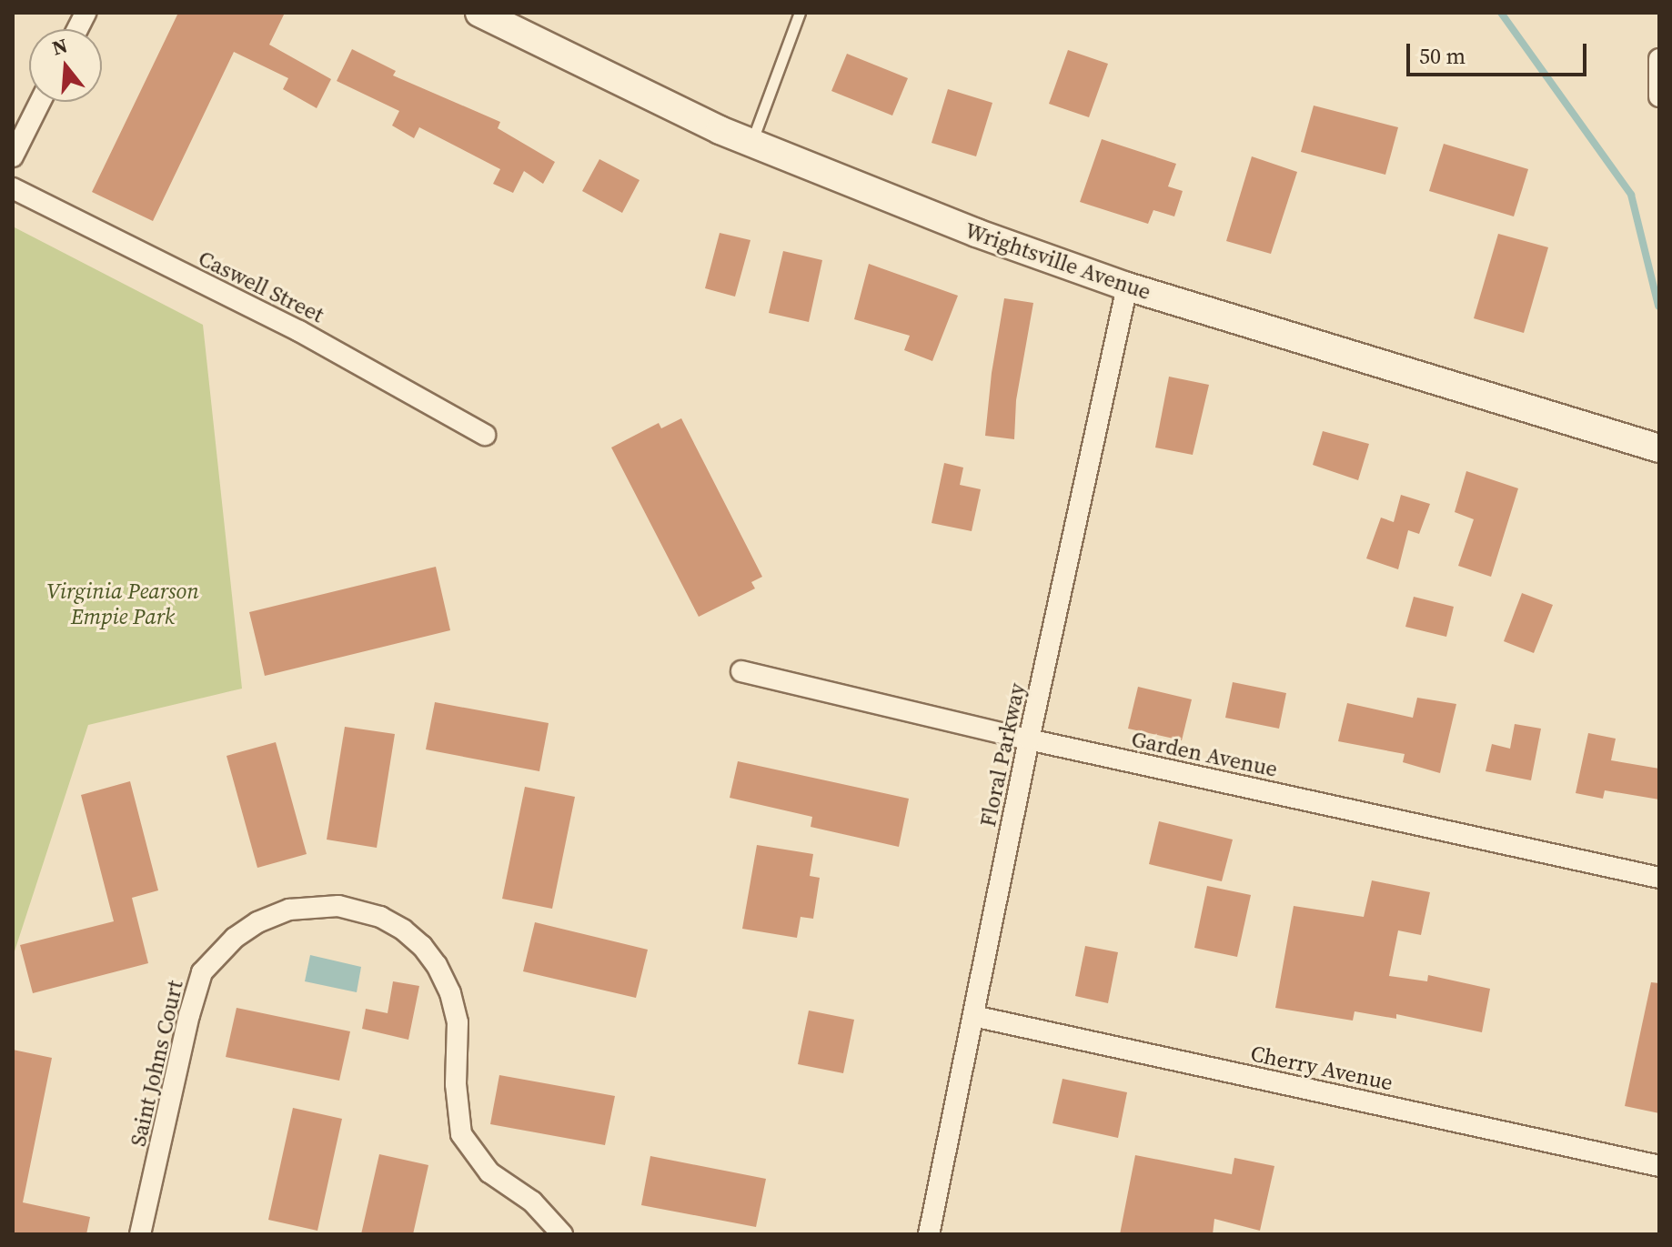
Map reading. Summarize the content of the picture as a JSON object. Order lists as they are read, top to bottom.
{
  "streets": {
    "street": [
      "Wrightsville Avenue",
      "Caswell Street",
      "Garden Avenue",
      "Floral Parkway",
      "Saint Johns Court",
      "Cherry Avenue"
    ]
  },
  "crossings": [
    ["Wrightsville Avenue", "Floral Parkway"],
    ["Garden Avenue", "Floral Parkway"],
    ["Floral Parkway", "Cherry Avenue"]
  ],
  "parks": ["Virginia Pearson Empie Park"],
  "scale_bar": "50 m",
  "north": "top"
}
